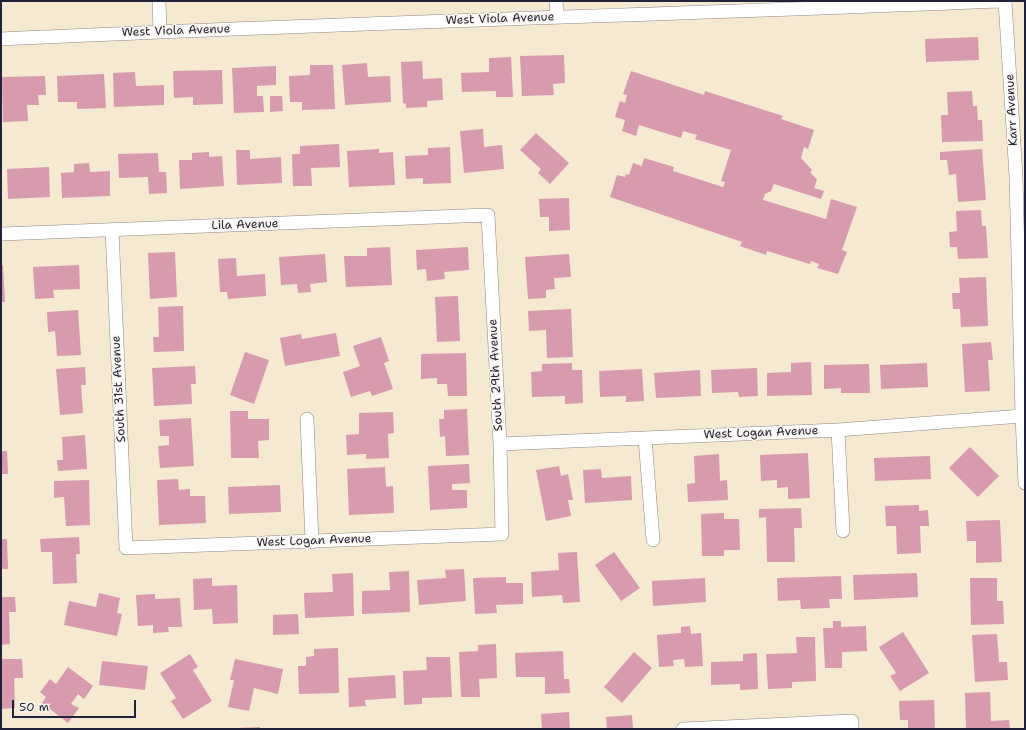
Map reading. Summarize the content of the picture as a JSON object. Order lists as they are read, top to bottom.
{
  "streets": {
    "street": [
      "West Viola Avenue",
      "Karr Avenue",
      "Lila Avenue",
      "South 29th Avenue",
      "South 31st Avenue",
      "West Logan Avenue"
    ]
  },
  "crossings": [
    ["Karr Avenue", "West Logan Avenue"],
    ["Lila Avenue", "South 29th Avenue"],
    ["Lila Avenue", "South 31st Avenue"],
    ["South 29th Avenue", "West Logan Avenue"],
    ["South 31st Avenue", "West Logan Avenue"]
  ],
  "scale_bar": "50 m"
}
